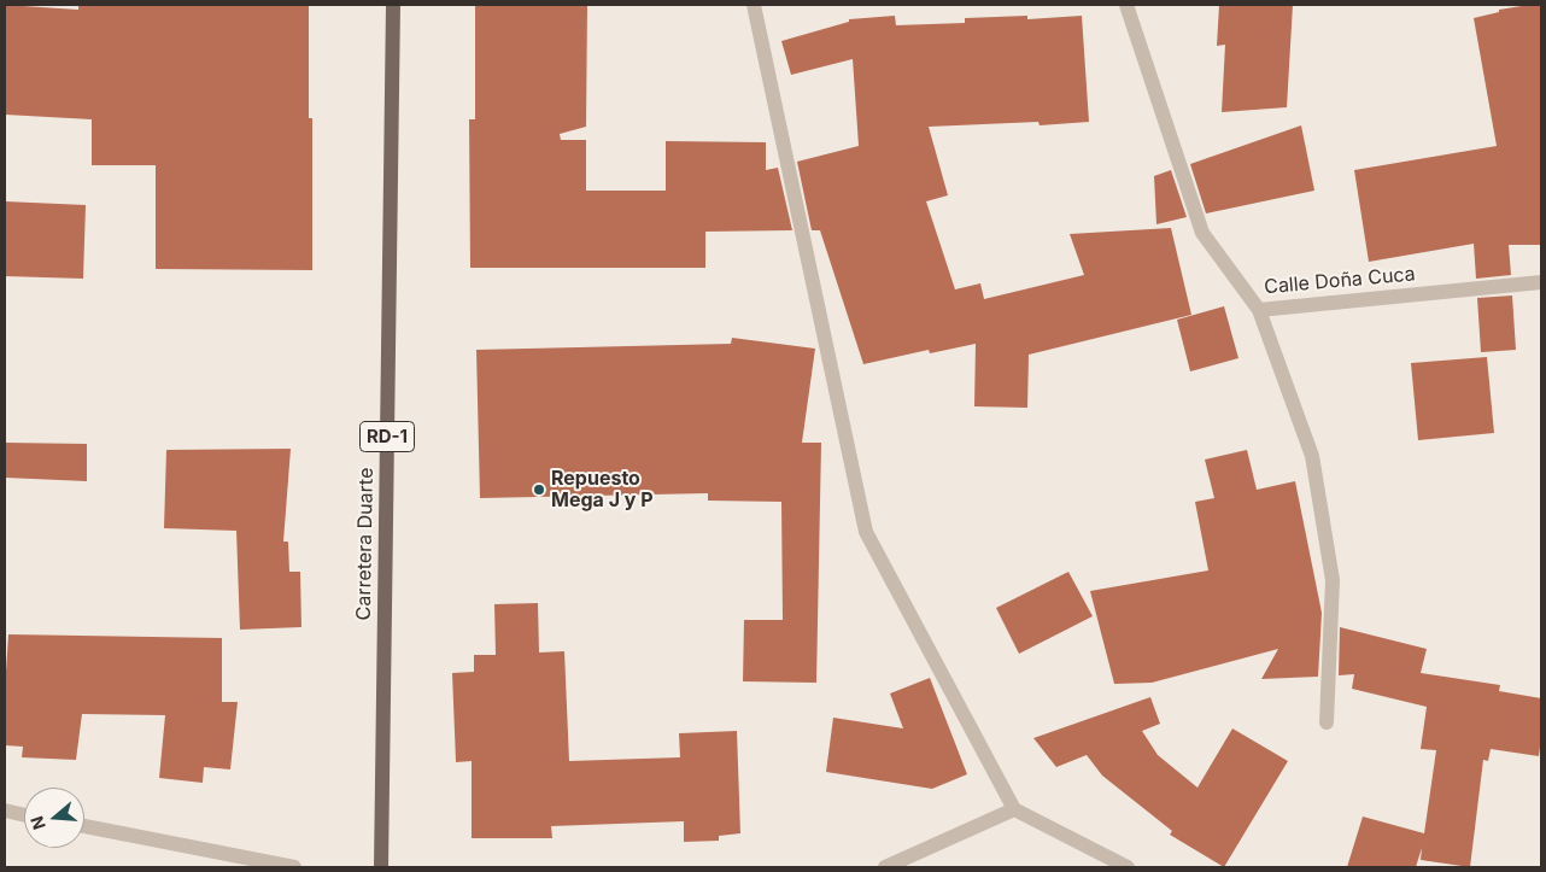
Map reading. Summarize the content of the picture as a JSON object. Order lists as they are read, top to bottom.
{
  "streets": {
    "main road": ["RD-1", "Carretera Duarte"],
    "street": ["Calle Doña Cuca"]
  },
  "places": ["Repuesto Mega J y P"],
  "north": "left"
}
